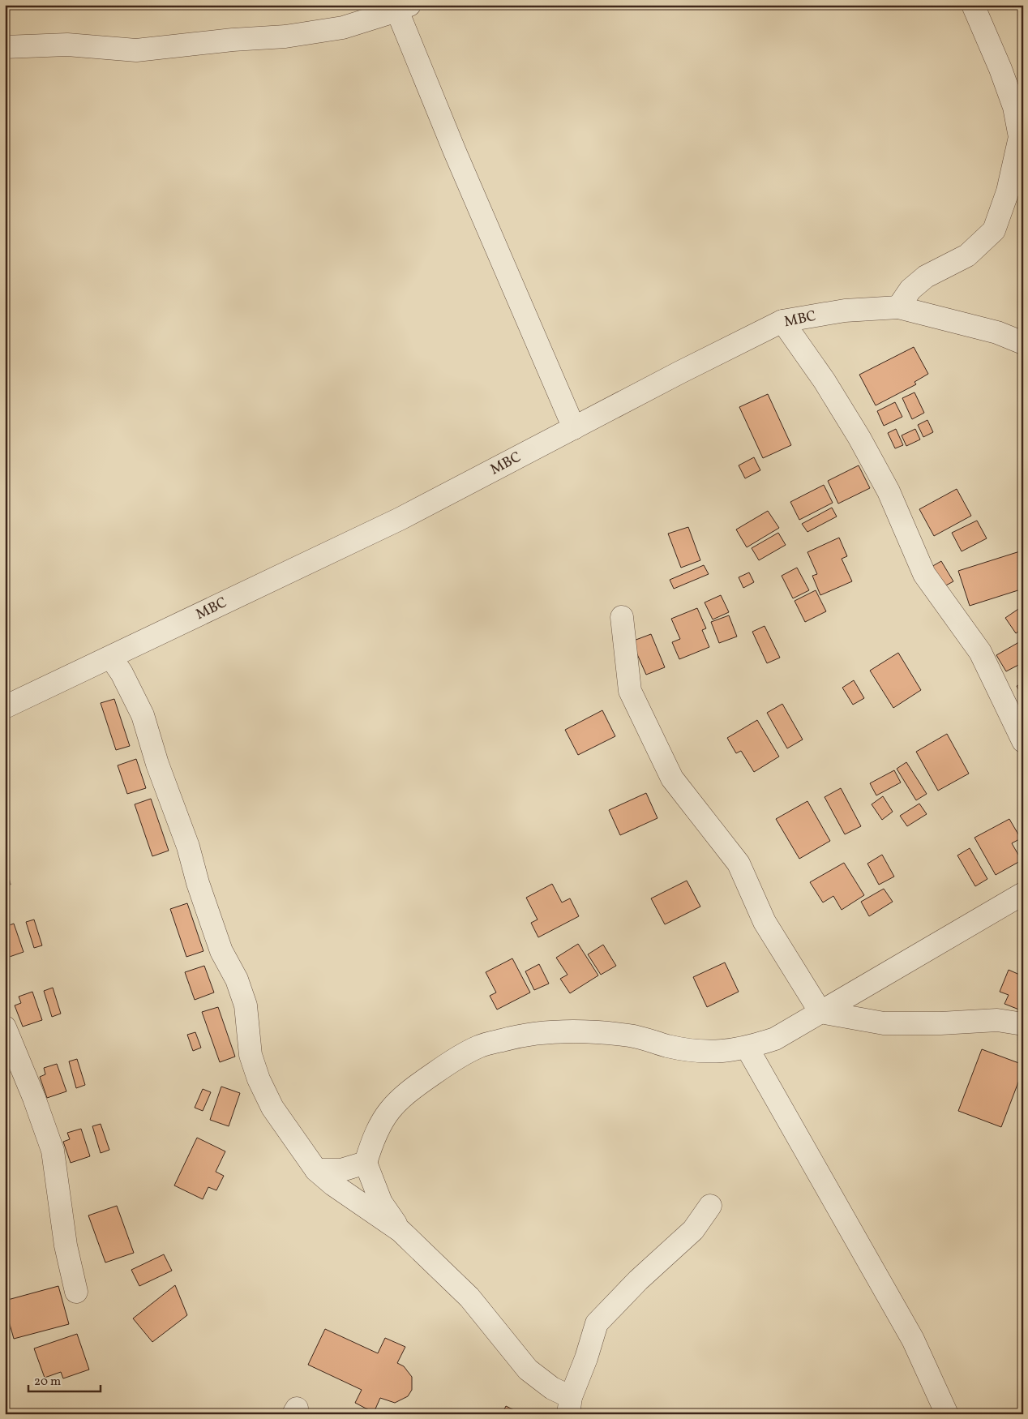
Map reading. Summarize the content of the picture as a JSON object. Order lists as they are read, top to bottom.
{
  "streets": {
    "street": ["MBC"]
  },
  "scale_bar": "20 m"
}
